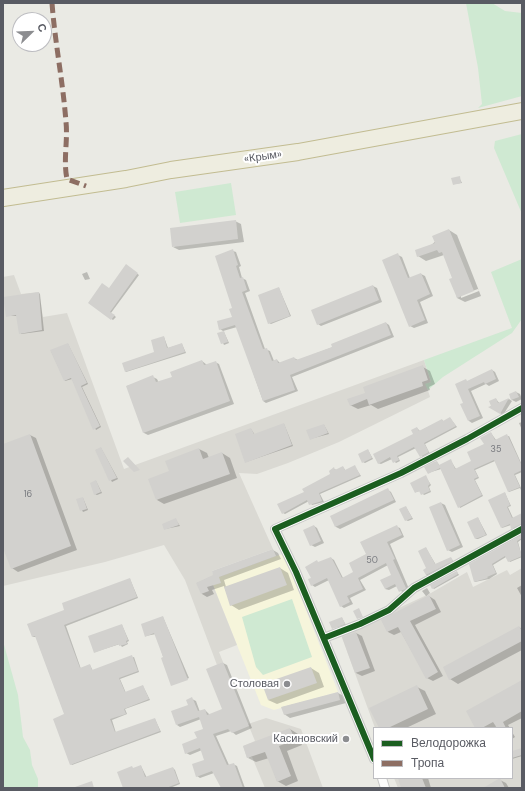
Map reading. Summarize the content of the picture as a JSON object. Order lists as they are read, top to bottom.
{
  "streets": {
    "highway": ["«Крым»"]
  },
  "places": ["Столовая", "Касиновский"],
  "house_numbers": ["35", "16", "50"],
  "legend": ["Велодорожка", "Тропа"],
  "north": "top right"
}
